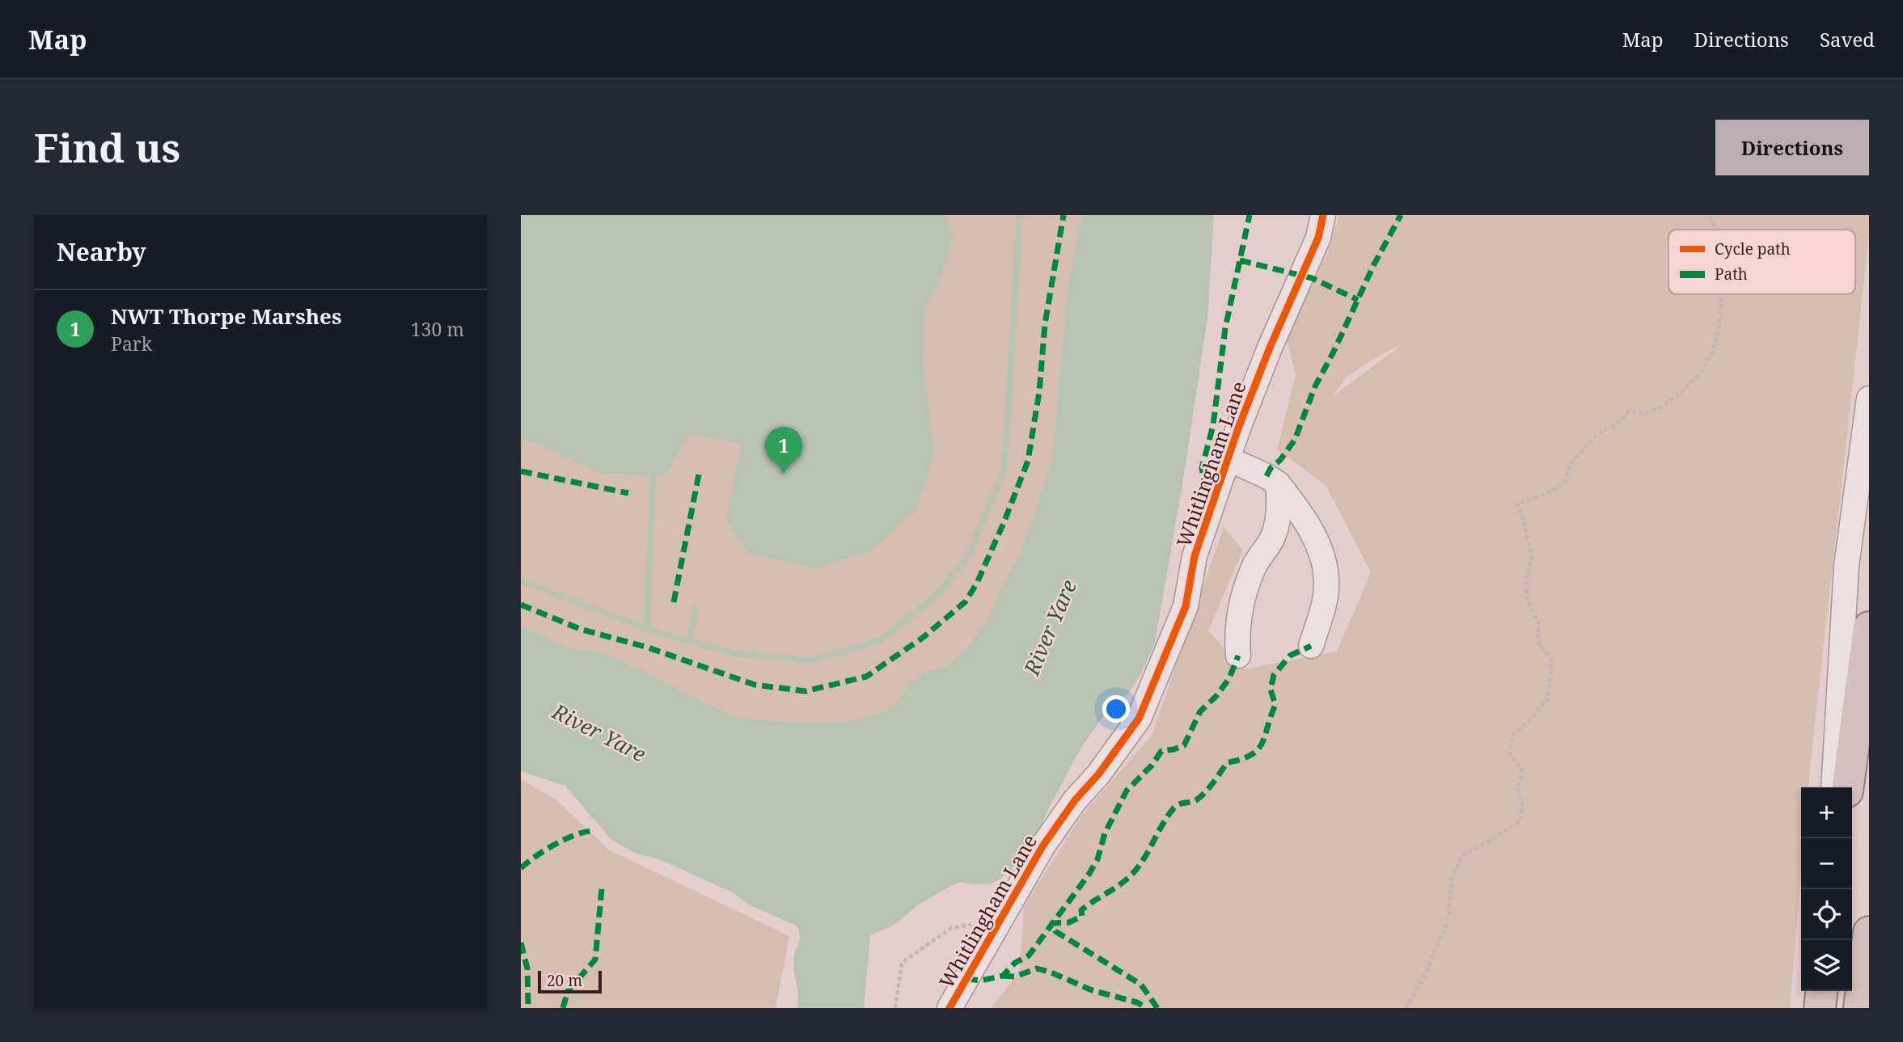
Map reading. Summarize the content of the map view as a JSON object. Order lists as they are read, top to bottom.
{
  "streets": {
    "street": ["Whitlingham Lane"]
  },
  "water": ["River Yare"],
  "legend": ["Cycle path", "Path"],
  "scale_bar": "20 m",
  "page": {
    "header": "Map",
    "nav": ["Map", "Directions", "Saved"],
    "buttons": "Directions",
    "title": "Find us",
    "heading": "Nearby",
    "list": [
      {
        "mark": "1",
        "name": "NWT Thorpe Marshes",
        "note": "Park",
        "value": "130 m"
      }
    ],
    "pins": "1",
    "map_buttons": ["+", "−"],
    "scale": "20 m"
  }
}
